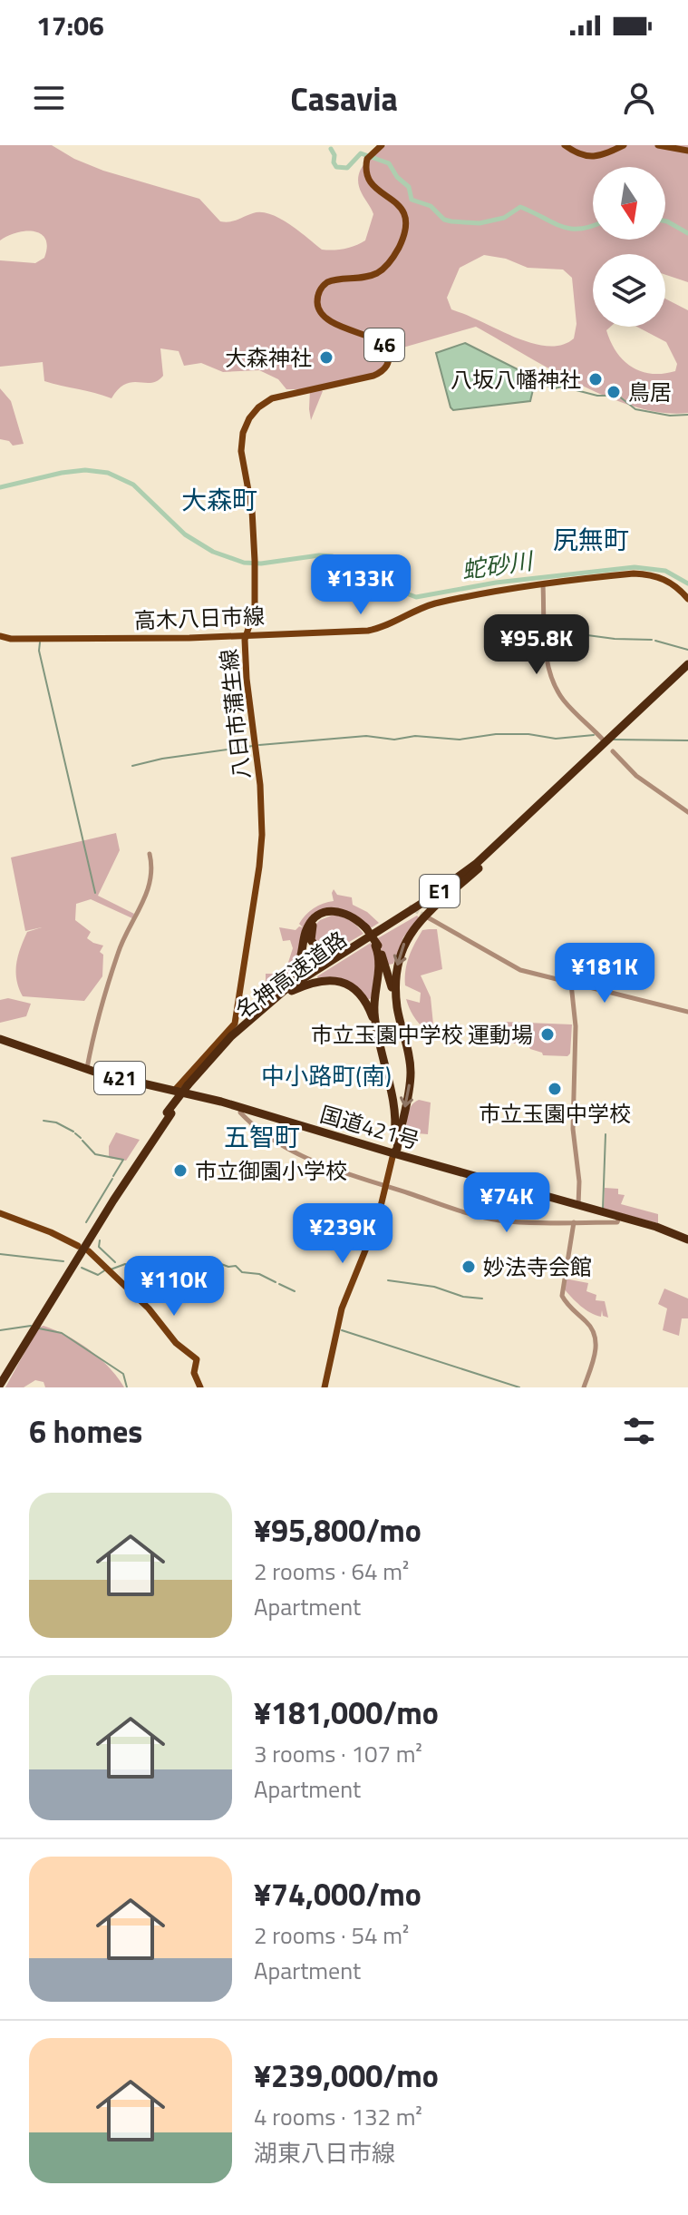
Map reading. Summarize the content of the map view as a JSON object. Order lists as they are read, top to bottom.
{
  "streets": {
    "highway": [
      "E1",
      "名神高速道路",
      "421",
      "国道421号"
    ],
    "main road": ["46", "高木八日市線", "八日市蒲生線"]
  },
  "crossings": [
    ["高木八日市線", "八日市蒲生線"],
    ["八日市蒲生線", "国道421号"]
  ],
  "districts": [
    "大森町",
    "尻無町",
    "中小路町(南)",
    "五智町"
  ],
  "water": ["蛇砂川"],
  "places": [
    "大森神社",
    "八坂八幡神社",
    "鳥居",
    "市立玉園中学校 運動場",
    "市立玉園中学校",
    "市立御園小学校",
    "妙法寺会館"
  ],
  "north": "bottom",
  "page": {
    "status": "17:06",
    "header": "Casavia",
    "price": [
      "¥133K",
      "¥95.8K",
      "¥181K",
      "¥74K",
      "¥239K",
      "¥110K"
    ],
    "heading": "6 homes",
    "list": [
      {
        "name": "¥95,800/mo",
        "note": "2 rooms · 64 m² · Apartment"
      },
      {
        "name": "¥181,000/mo",
        "note": "3 rooms · 107 m² · Apartment"
      },
      {
        "name": "¥74,000/mo",
        "note": "2 rooms · 54 m² · Apartment"
      },
      {
        "name": "¥239,000/mo",
        "note": "4 rooms · 132 m² · 湖東八日市線"
      }
    ]
  }
}
